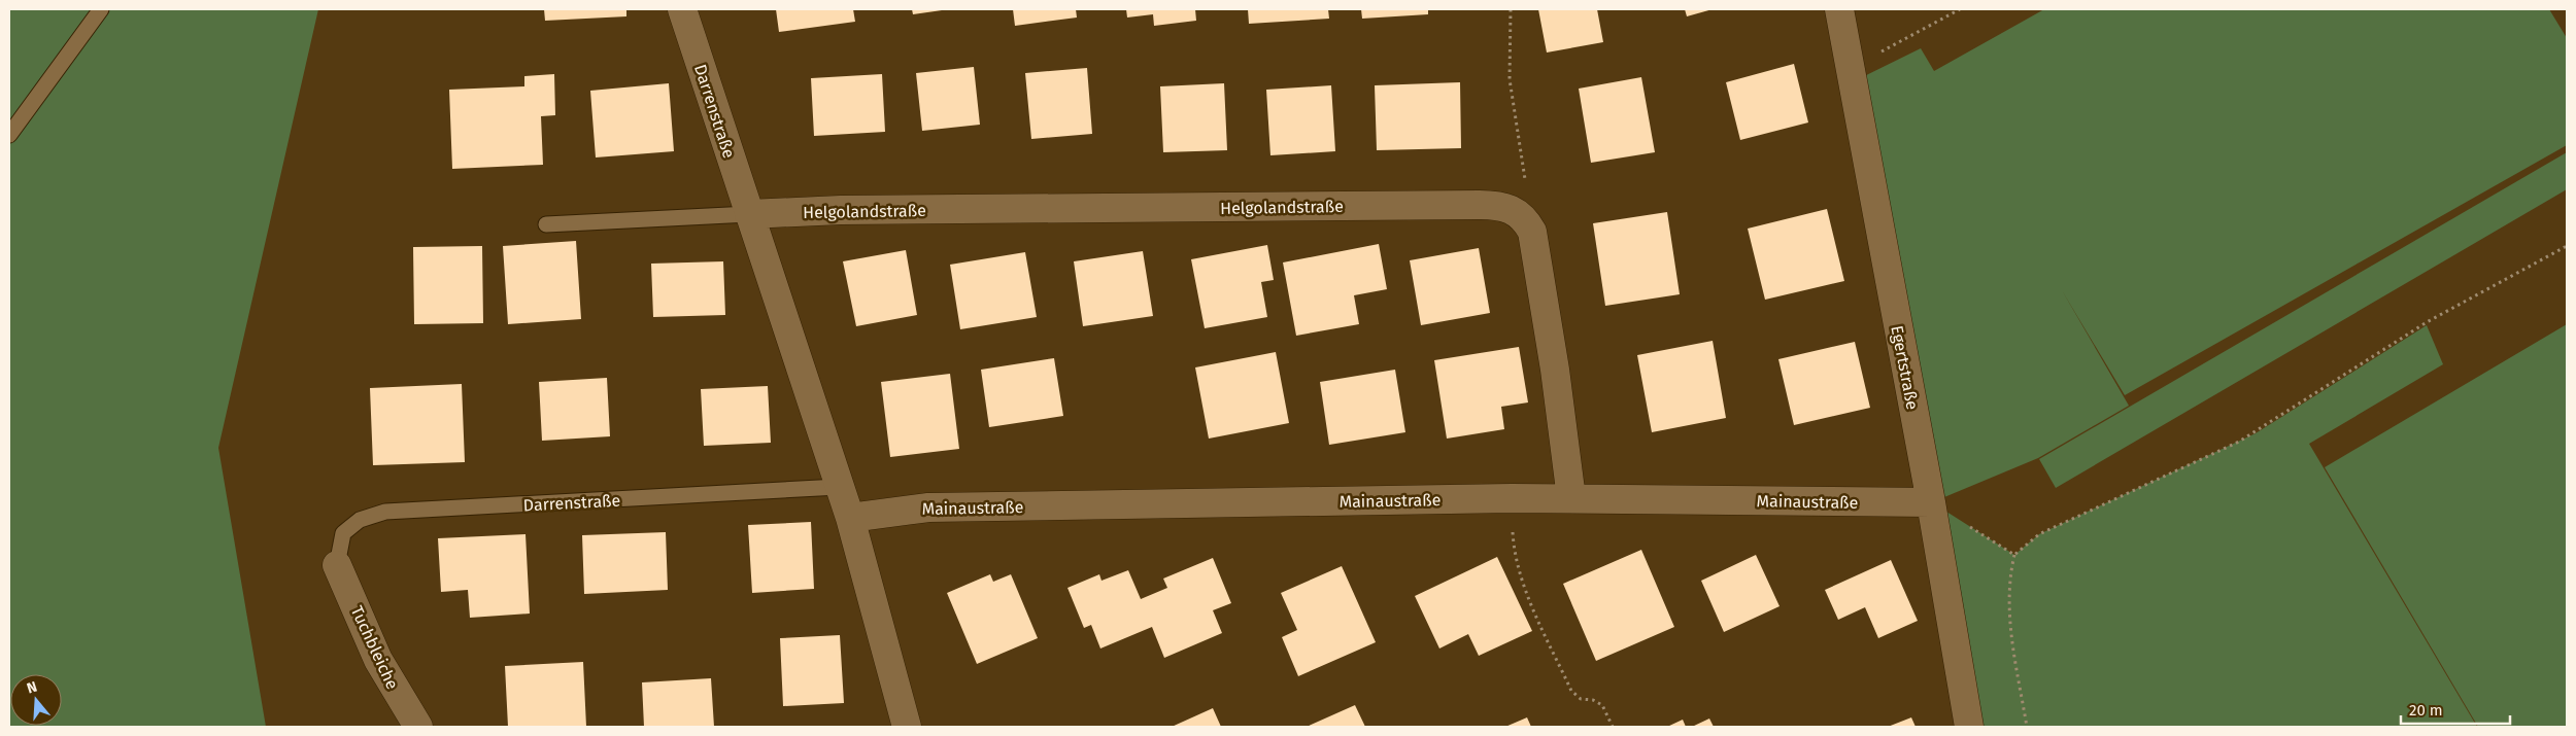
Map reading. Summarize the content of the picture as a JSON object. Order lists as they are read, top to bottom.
{
  "streets": {
    "street": [
      "Darrenstraße",
      "Helgolandstraße",
      "Egertstraße",
      "Mainaustraße",
      "Tuchbleiche"
    ]
  },
  "crossings": [
    ["Darrenstraße", "Helgolandstraße"],
    ["Darrenstraße", "Mainaustraße"],
    ["Darrenstraße", "Tuchbleiche"],
    ["Helgolandstraße", "Mainaustraße"],
    ["Egertstraße", "Mainaustraße"]
  ],
  "scale_bar": "20 m",
  "north": "top"
}
